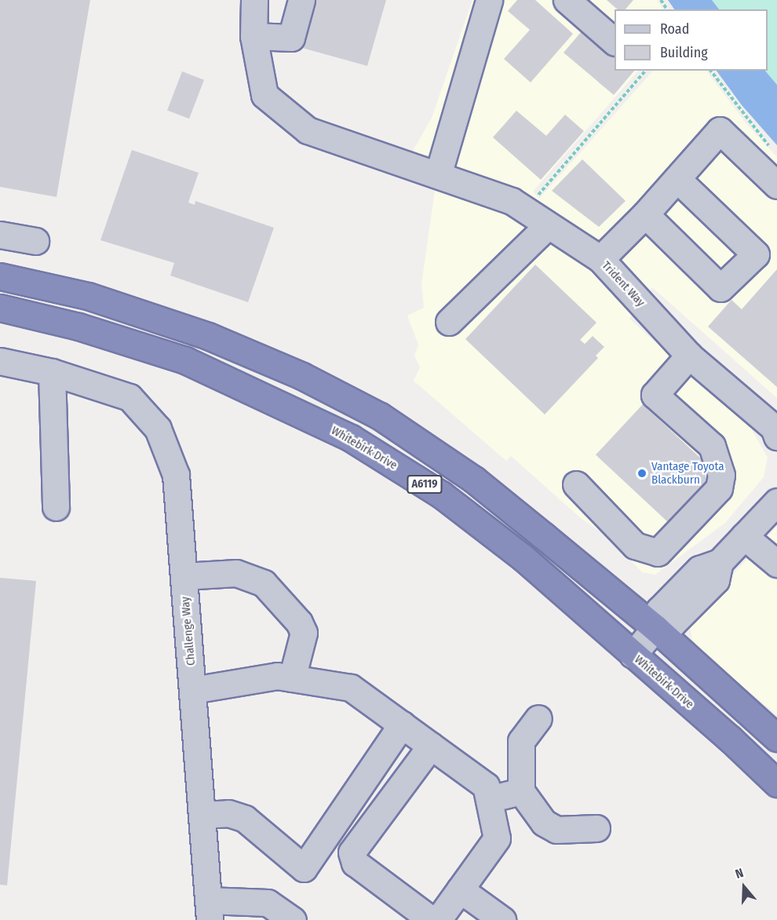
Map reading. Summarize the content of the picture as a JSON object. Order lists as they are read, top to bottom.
{
  "streets": {
    "highway": ["Whitebirk Drive", "A6119"],
    "street": ["Trident Way", "Challenge Way"]
  },
  "places": ["Vantage Toyota Blackburn"],
  "legend": ["Road", "Building"],
  "north": "top"
}
